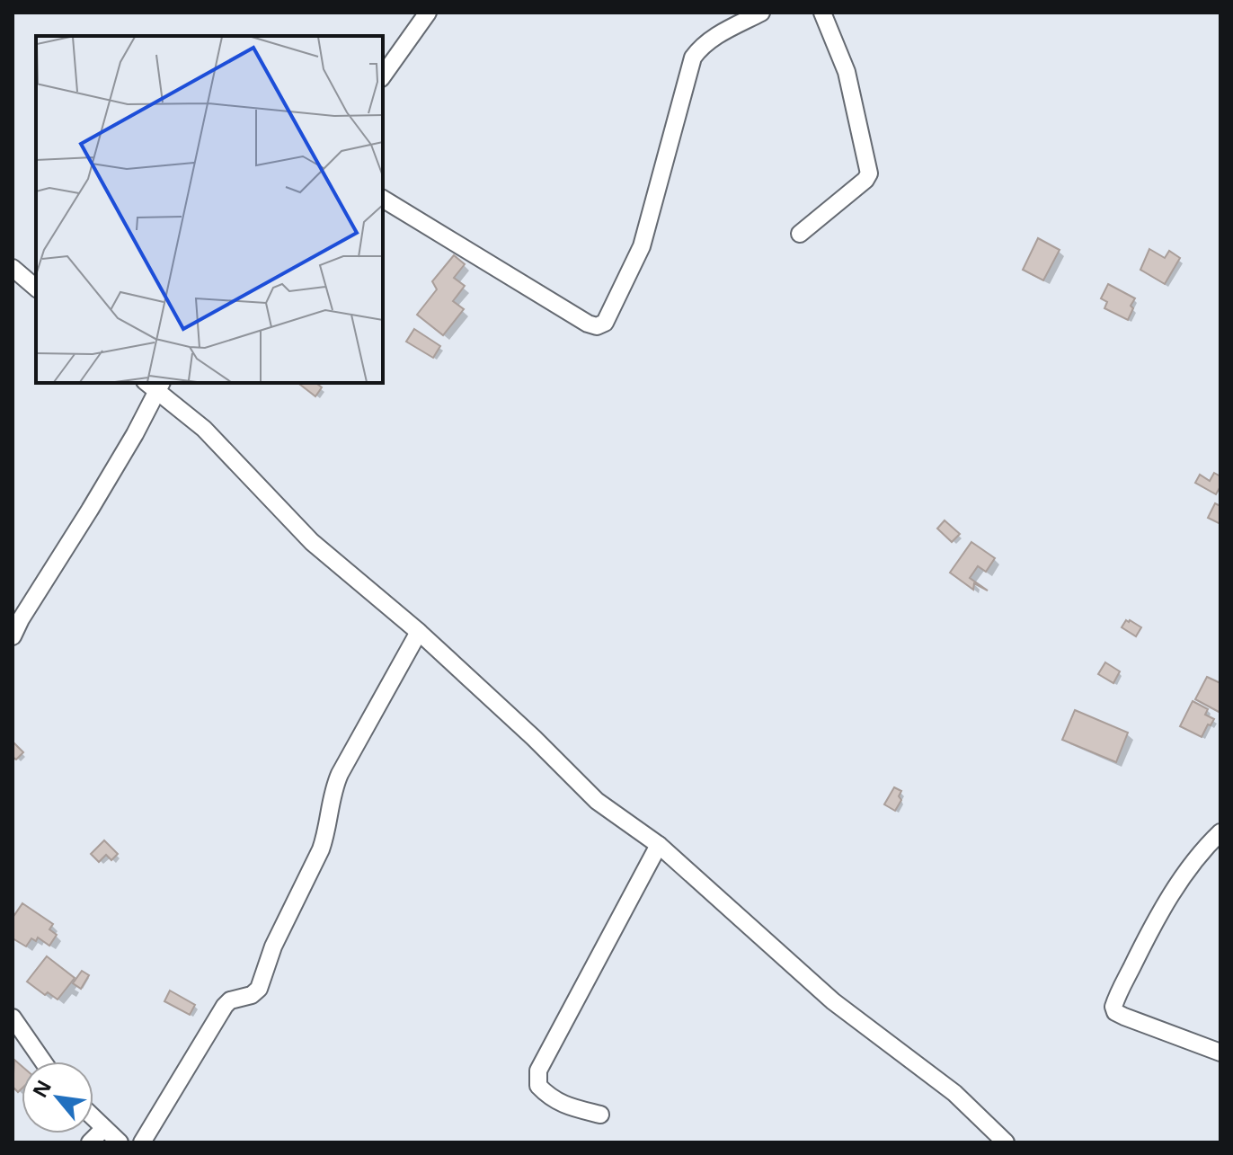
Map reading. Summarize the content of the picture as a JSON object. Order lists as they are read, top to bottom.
{
  "north": "top left"
}
